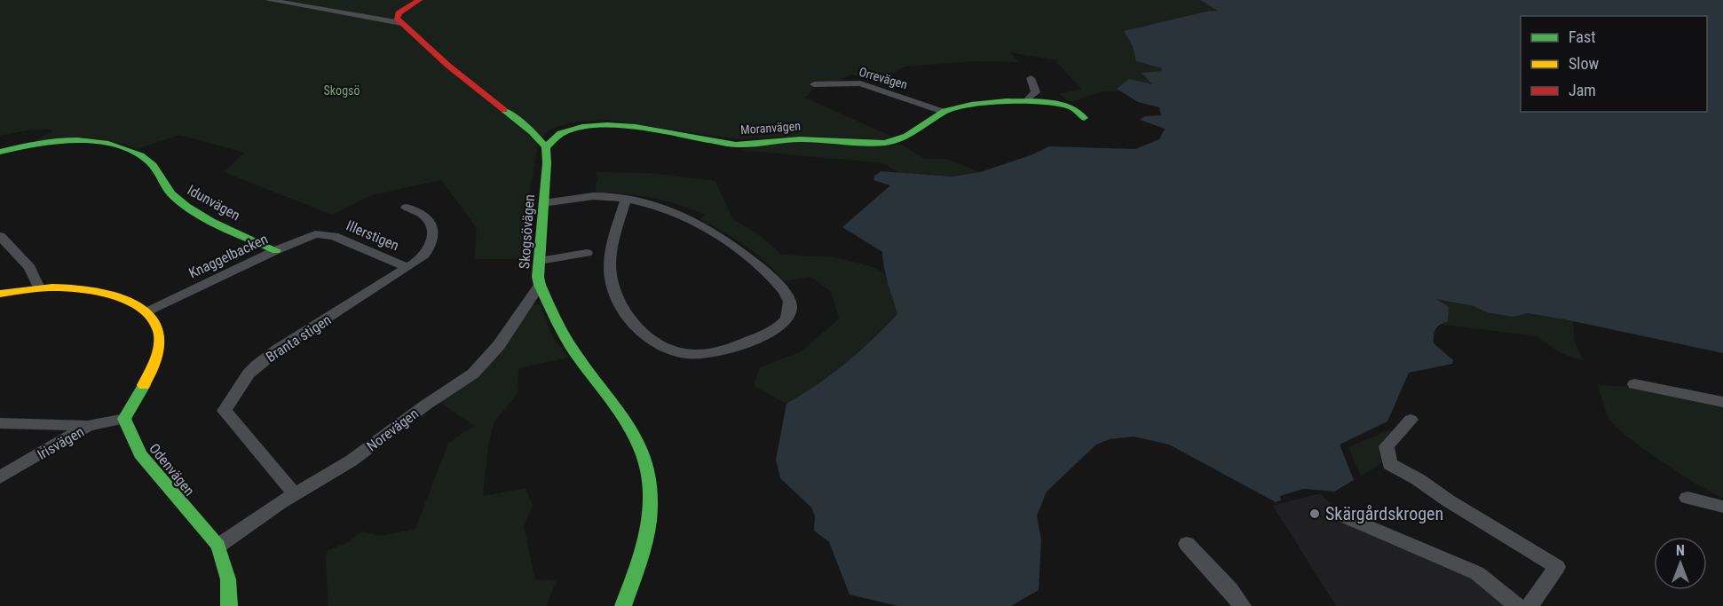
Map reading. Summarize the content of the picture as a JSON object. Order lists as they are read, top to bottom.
{
  "streets": {
    "street": [
      "Orrevägen",
      "Moranvägen",
      "Idunvägen",
      "Skogsövägen",
      "Illerstigen",
      "Knaggelbacken",
      "Branta stigen",
      "Norevägen",
      "Irisvägen",
      "Odenvägen"
    ]
  },
  "crossings": [
    ["Orrevägen", "Moranvägen"],
    ["Moranvägen", "Skogsövägen"],
    ["Idunvägen", "Knaggelbacken"],
    ["Skogsövägen", "Norevägen"],
    ["Illerstigen", "Knaggelbacken"],
    ["Illerstigen", "Branta stigen"],
    ["Branta stigen", "Norevägen"],
    ["Norevägen", "Odenvägen"],
    ["Irisvägen", "Odenvägen"]
  ],
  "parks": ["Skogsö"],
  "places": ["Skärgårdskrogen"],
  "legend": ["Fast", "Slow", "Jam"],
  "north": "top"
}
